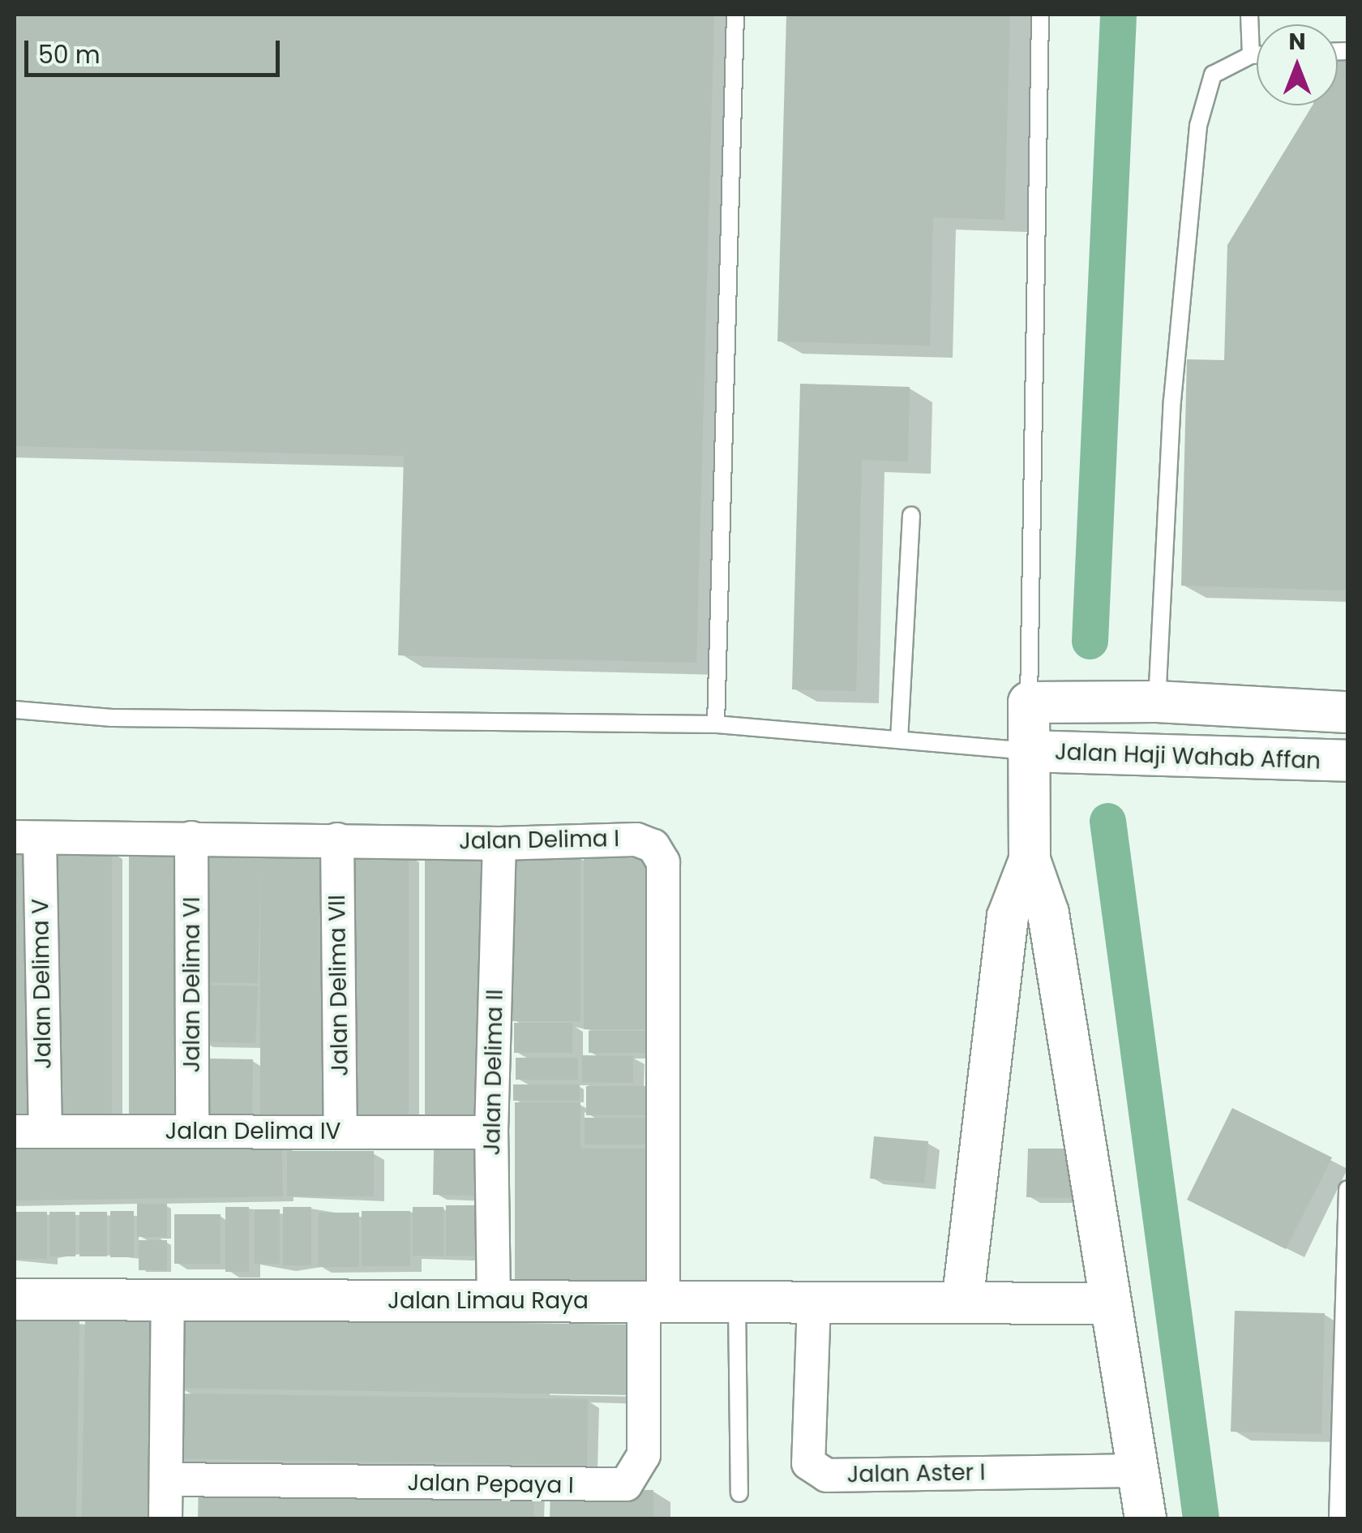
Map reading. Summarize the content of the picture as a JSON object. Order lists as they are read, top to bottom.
{
  "streets": {
    "street": [
      "Jalan Haji Wahab Affan",
      "Jalan Delima I",
      "Jalan Delima V",
      "Jalan Delima VI",
      "Jalan Delima VII",
      "Jalan Delima II",
      "Jalan Delima IV",
      "Jalan Limau Raya",
      "Jalan Aster I",
      "Jalan Pepaya I"
    ]
  },
  "crossings": [
    ["Jalan Delima I", "Jalan Delima V"],
    ["Jalan Delima I", "Jalan Delima VI"],
    ["Jalan Delima I", "Jalan Delima VII"],
    ["Jalan Delima I", "Jalan Delima II"],
    ["Jalan Delima I", "Jalan Limau Raya"],
    ["Jalan Delima I", "Jalan Pepaya I"],
    ["Jalan Delima V", "Jalan Delima IV"],
    ["Jalan Delima VI", "Jalan Delima IV"],
    ["Jalan Delima VII", "Jalan Delima IV"],
    ["Jalan Delima II", "Jalan Delima IV"],
    ["Jalan Delima II", "Jalan Limau Raya"],
    ["Jalan Limau Raya", "Jalan Aster I"],
    ["Jalan Limau Raya", "Jalan Pepaya I"]
  ],
  "scale_bar": "50 m",
  "north": "top"
}
